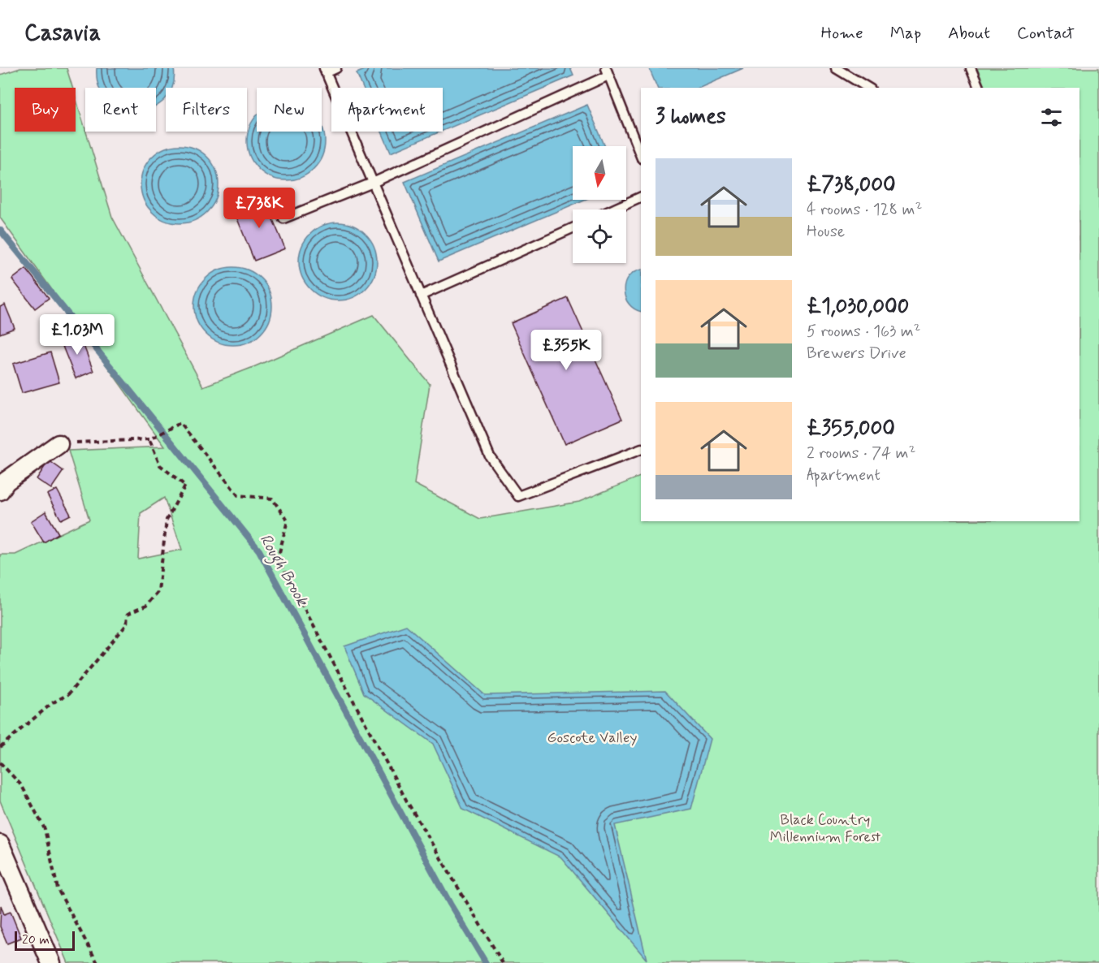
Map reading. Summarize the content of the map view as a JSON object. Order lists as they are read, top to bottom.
{
  "water": ["Rough Brook"],
  "parks": ["Goscote Valley", "Black Country Millennium Forest"],
  "scale_bar": "20 m",
  "north": "bottom",
  "page": {
    "header": "Casavia",
    "nav": [
      "Home",
      "Map",
      "About",
      "Contact"
    ],
    "chip": [
      "Buy",
      "Rent",
      "Filters",
      "New",
      "Apartment"
    ],
    "heading": "3 homes",
    "list": [
      {
        "name": "£738,000",
        "note": "4 rooms · 128 m² · House"
      },
      {
        "name": "£1,030,000",
        "note": "5 rooms · 163 m² · Brewers Drive"
      },
      {
        "name": "£355,000",
        "note": "2 rooms · 74 m² · Apartment"
      }
    ],
    "price": ["£738K", "£1.03M", "£355K"],
    "scale": "20 m"
  }
}
